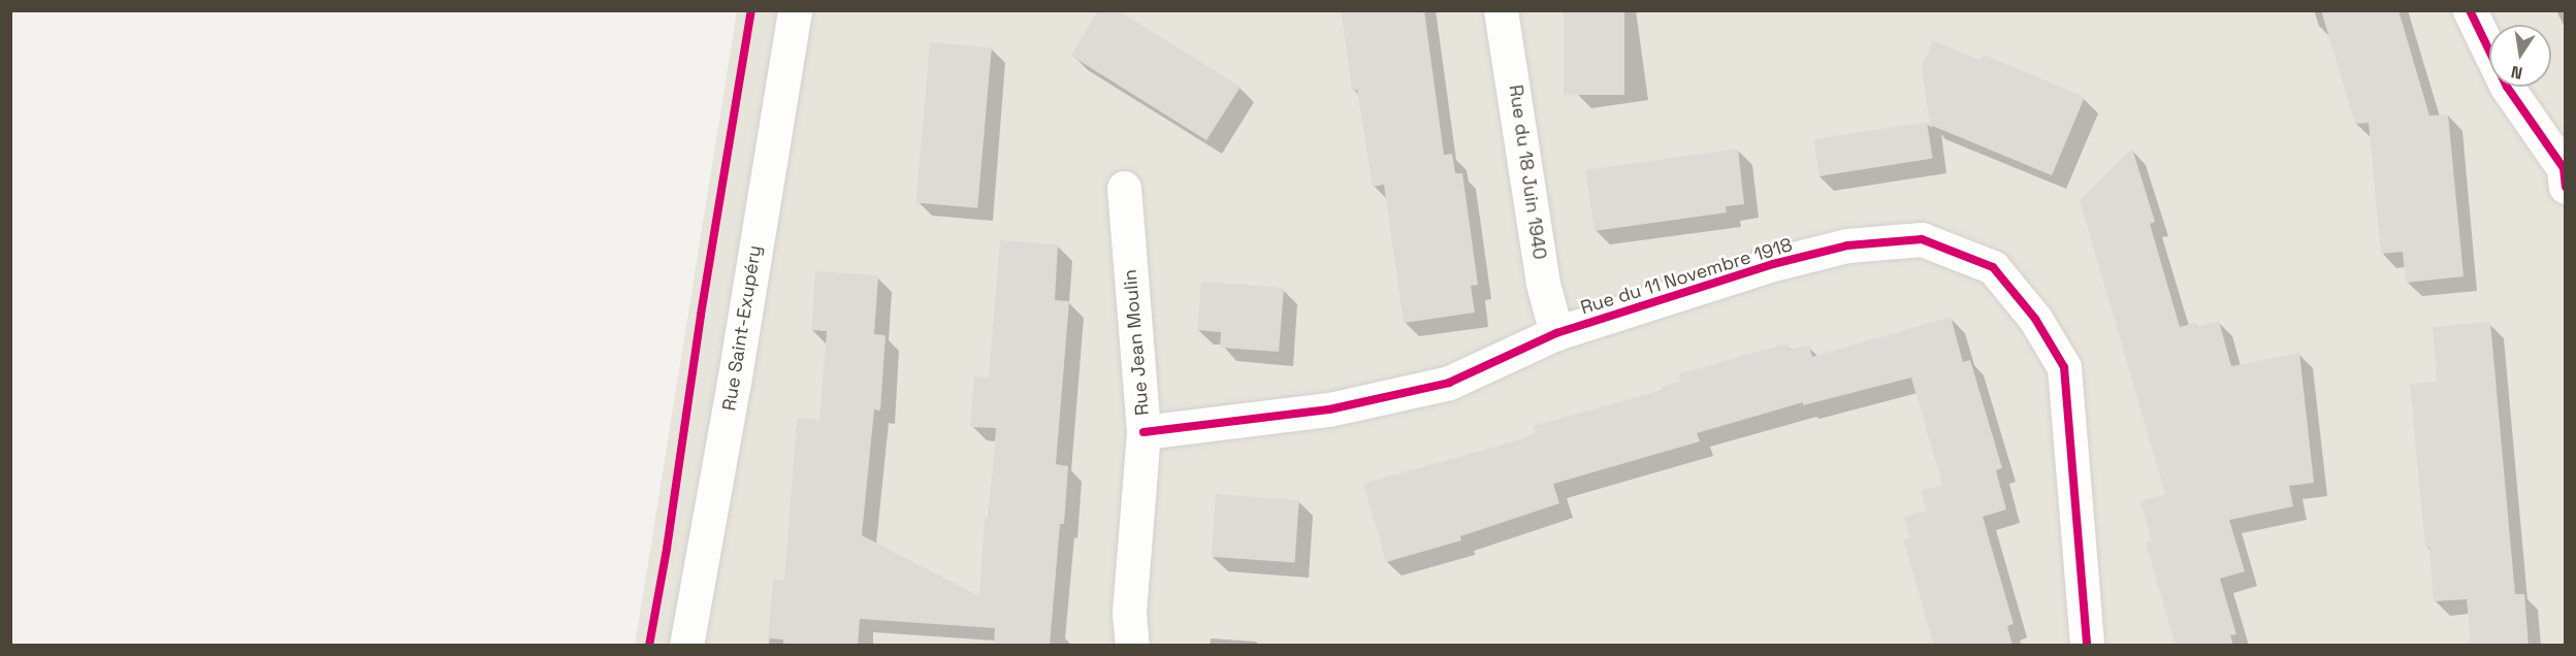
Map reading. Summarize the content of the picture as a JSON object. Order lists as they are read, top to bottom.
{
  "streets": {
    "street": [
      "Rue du 18 Juin 1940",
      "Rue du 11 Novembre 1918",
      "Rue Saint-Exupéry",
      "Rue Jean Moulin"
    ]
  },
  "crossings": [
    ["Rue du 18 Juin 1940", "Rue du 11 Novembre 1918"],
    ["Rue du 11 Novembre 1918", "Rue Jean Moulin"]
  ],
  "north": "bottom"
}
